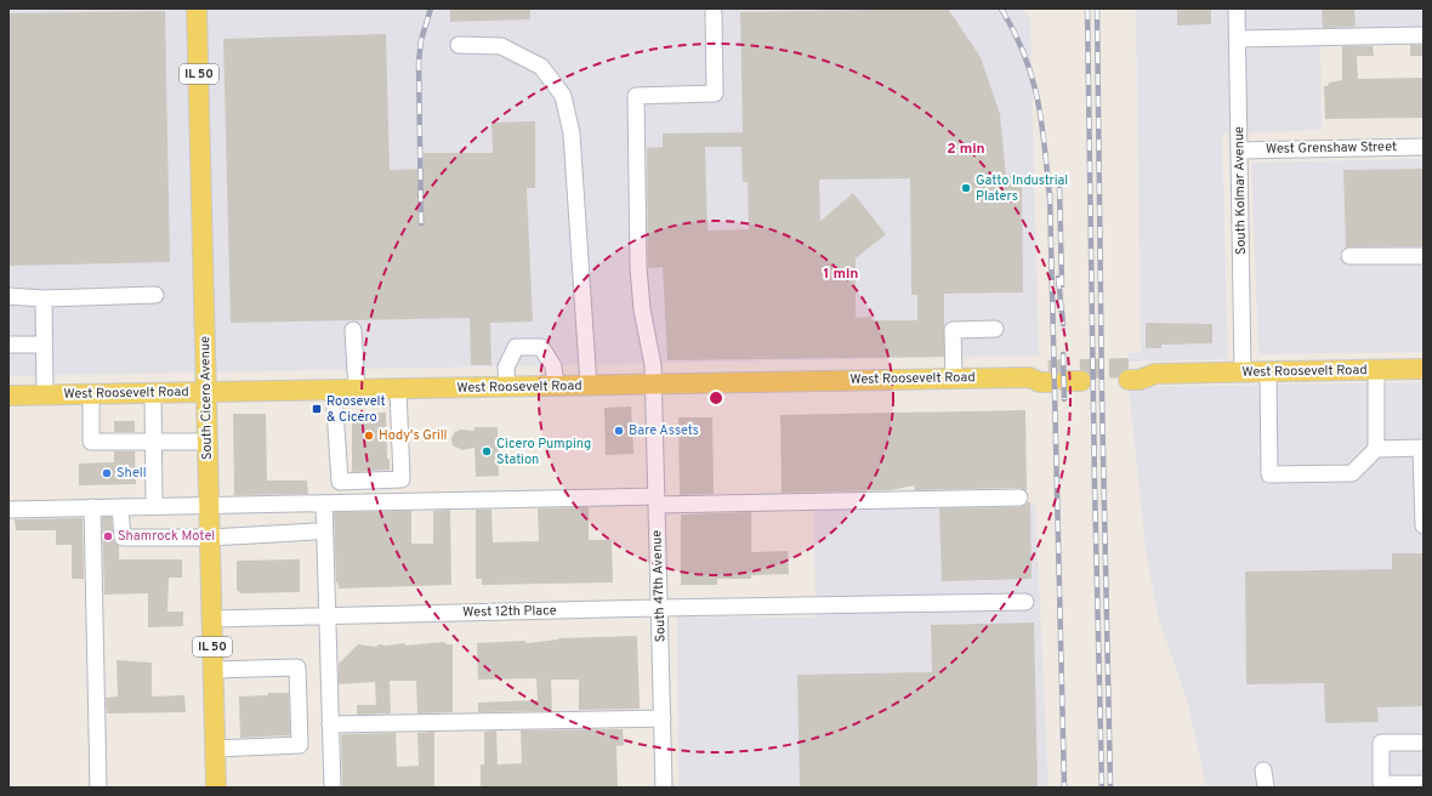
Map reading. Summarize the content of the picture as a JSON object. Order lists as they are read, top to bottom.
{
  "streets": {
    "main road": ["IL 50", "West Roosevelt Road", "South Cicero Avenue"],
    "street": [
      "West Grenshaw Street",
      "South Kolmar Avenue",
      "South 47th Avenue",
      "West 12th Place"
    ]
  },
  "crossings": [
    ["West Grenshaw Street", "South Kolmar Avenue"],
    ["South Kolmar Avenue", "West Roosevelt Road"],
    ["West Roosevelt Road", "South Cicero Avenue"],
    ["West Roosevelt Road", "South 47th Avenue"],
    ["South Cicero Avenue", "West 12th Place"],
    ["South 47th Avenue", "West 12th Place"]
  ],
  "places": {
    "other": [
      "Gatto Industrial Platers",
      "Bare Assets",
      "Hody's Grill",
      "Cicero Pumping Station",
      "Shell",
      "Shamrock Motel"
    ],
    "transit": ["Roosevelt & Cicero"]
  },
  "rings": ["2 min", "1 min"]
}
